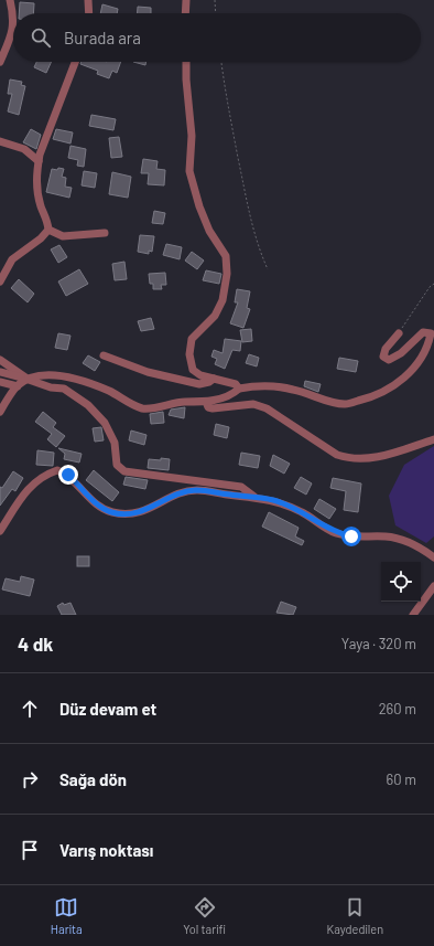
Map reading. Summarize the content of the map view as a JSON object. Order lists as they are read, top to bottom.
{
  "page": {
    "search": "Burada ara",
    "heading": ["4 dk", "Yaya · 320 m"],
    "list": [
      ["Düz devam et", "260 m"],
      ["Sağa dön", "60 m"],
      "Varış noktası"
    ],
    "nav": ["Harita", "Yol tarifi", "Kaydedilen"]
  }
}
